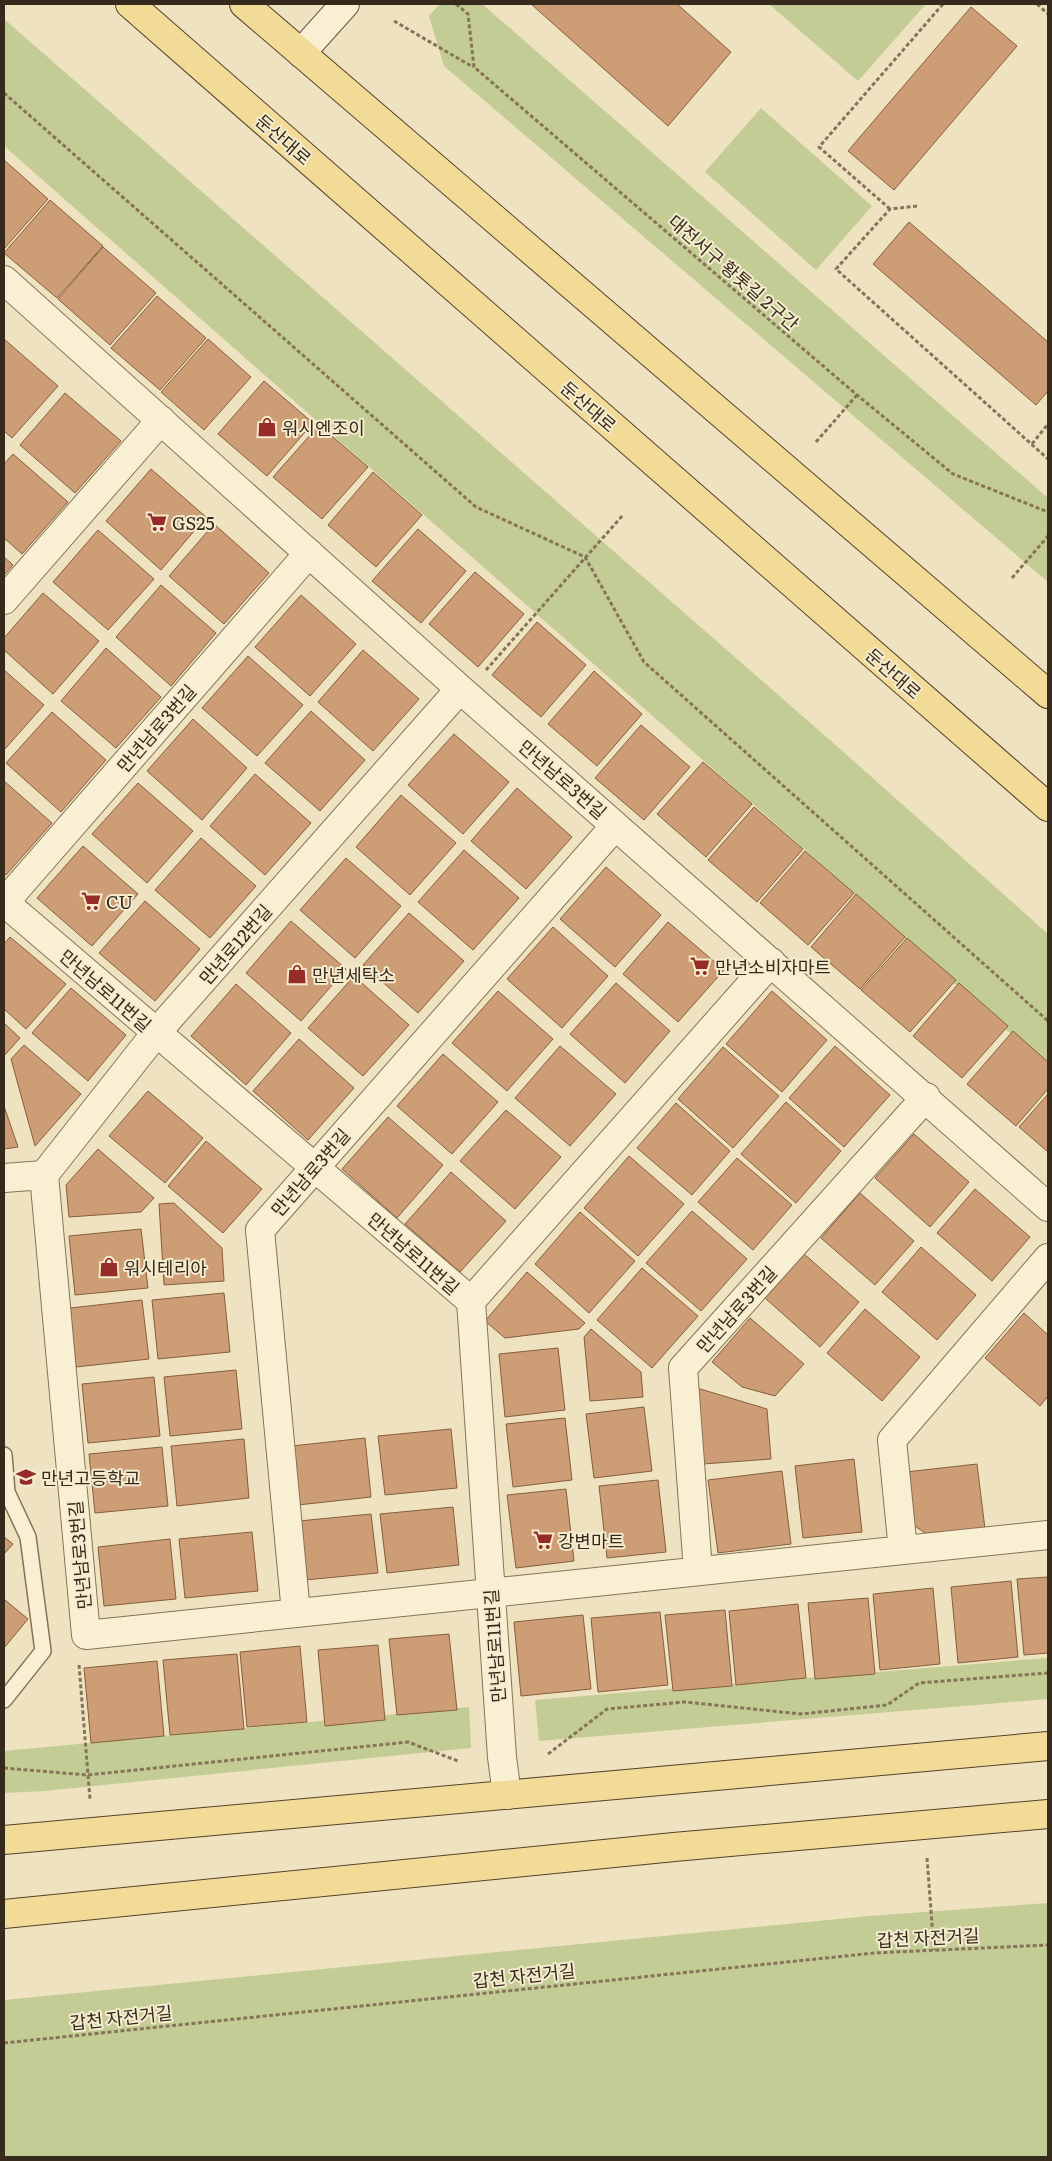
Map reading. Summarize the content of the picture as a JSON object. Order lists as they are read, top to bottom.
{
  "streets": {
    "main road": ["둔산대로"],
    "street": ["만년남로3번길", "만년로12번길", "만년남로11번길"],
    "path": ["대전서구 황톳길 2구간", "갑천 자전거길"]
  },
  "crossings": [
    ["만년남로3번길", "만년로12번길"],
    ["만년남로3번길", "만년남로11번길"],
    ["만년로12번길", "만년남로11번길"]
  ],
  "places": {
    "shop": ["워시엔조이", "만년세탁소", "워시테리아"],
    "supermarket": [
      "GS25",
      "CU",
      "만년소비자마트",
      "강변마트"
    ],
    "school or university": ["만년고등학교"]
  }
}
